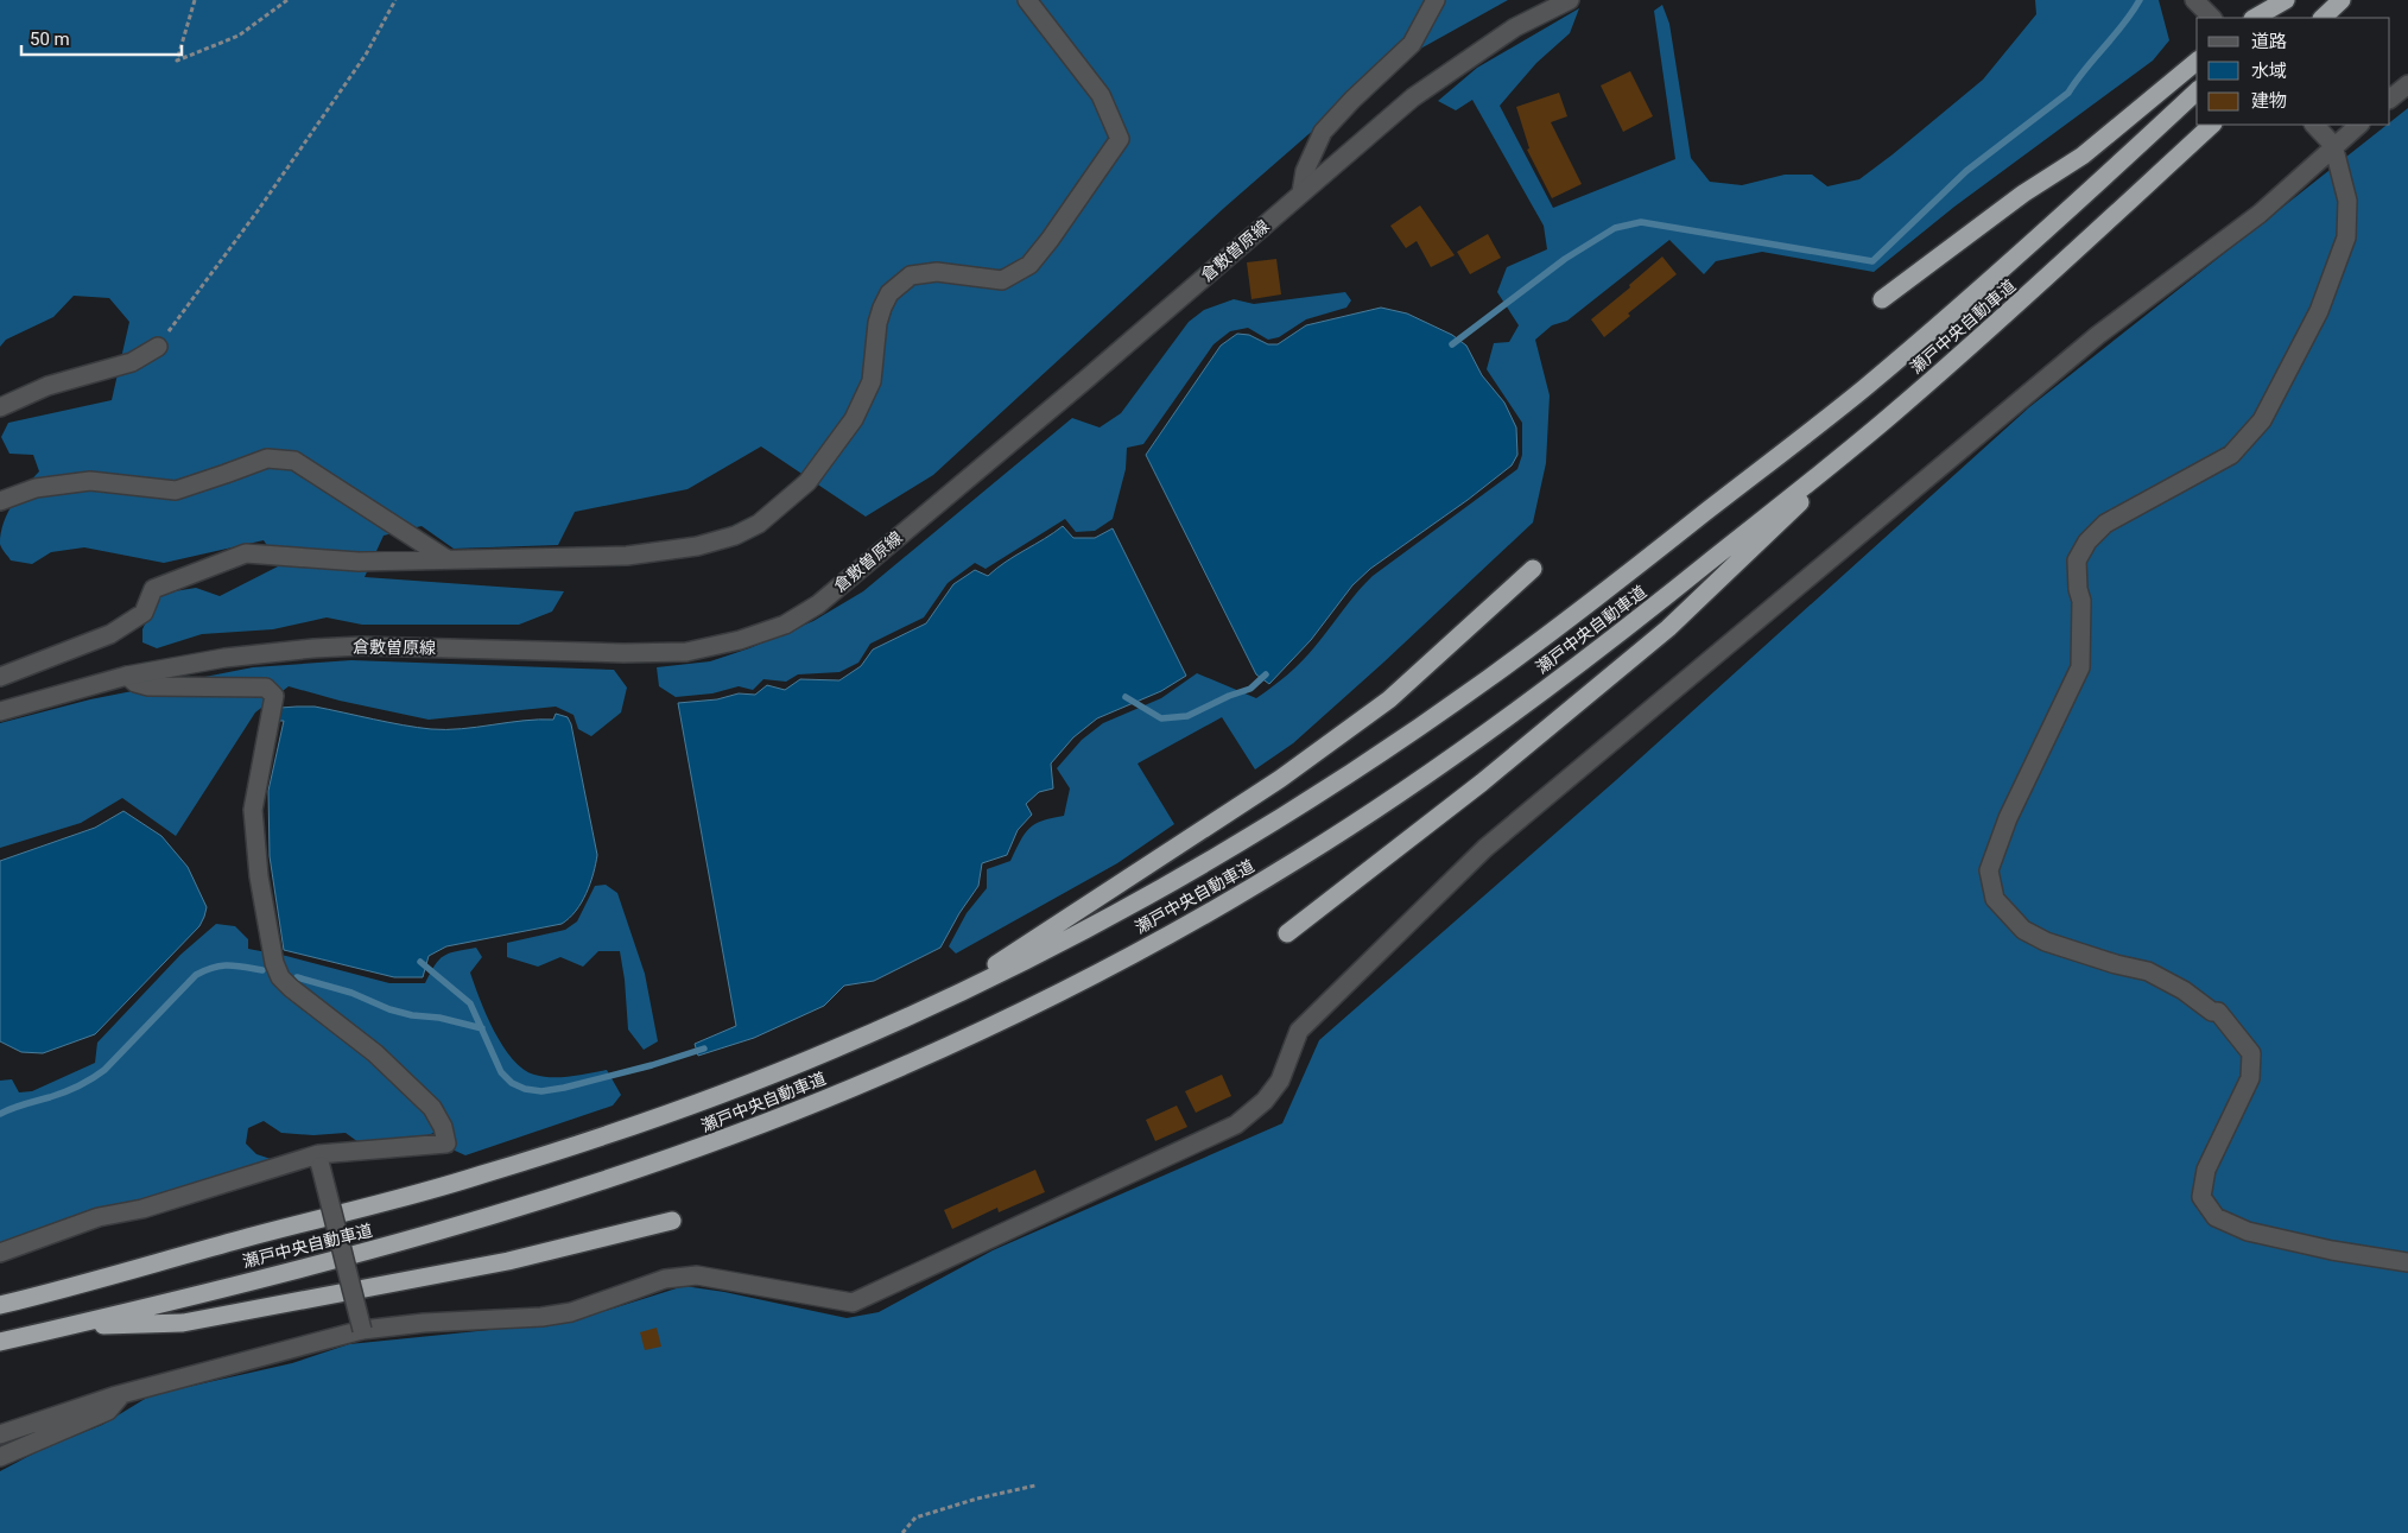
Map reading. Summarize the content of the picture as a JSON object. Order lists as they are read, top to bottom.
{
  "streets": {
    "highway": ["瀬戸中央自動車道"],
    "street": ["倉敷曽原線"]
  },
  "legend": ["道路", "水域", "建物"],
  "scale_bar": "50 m"
}
